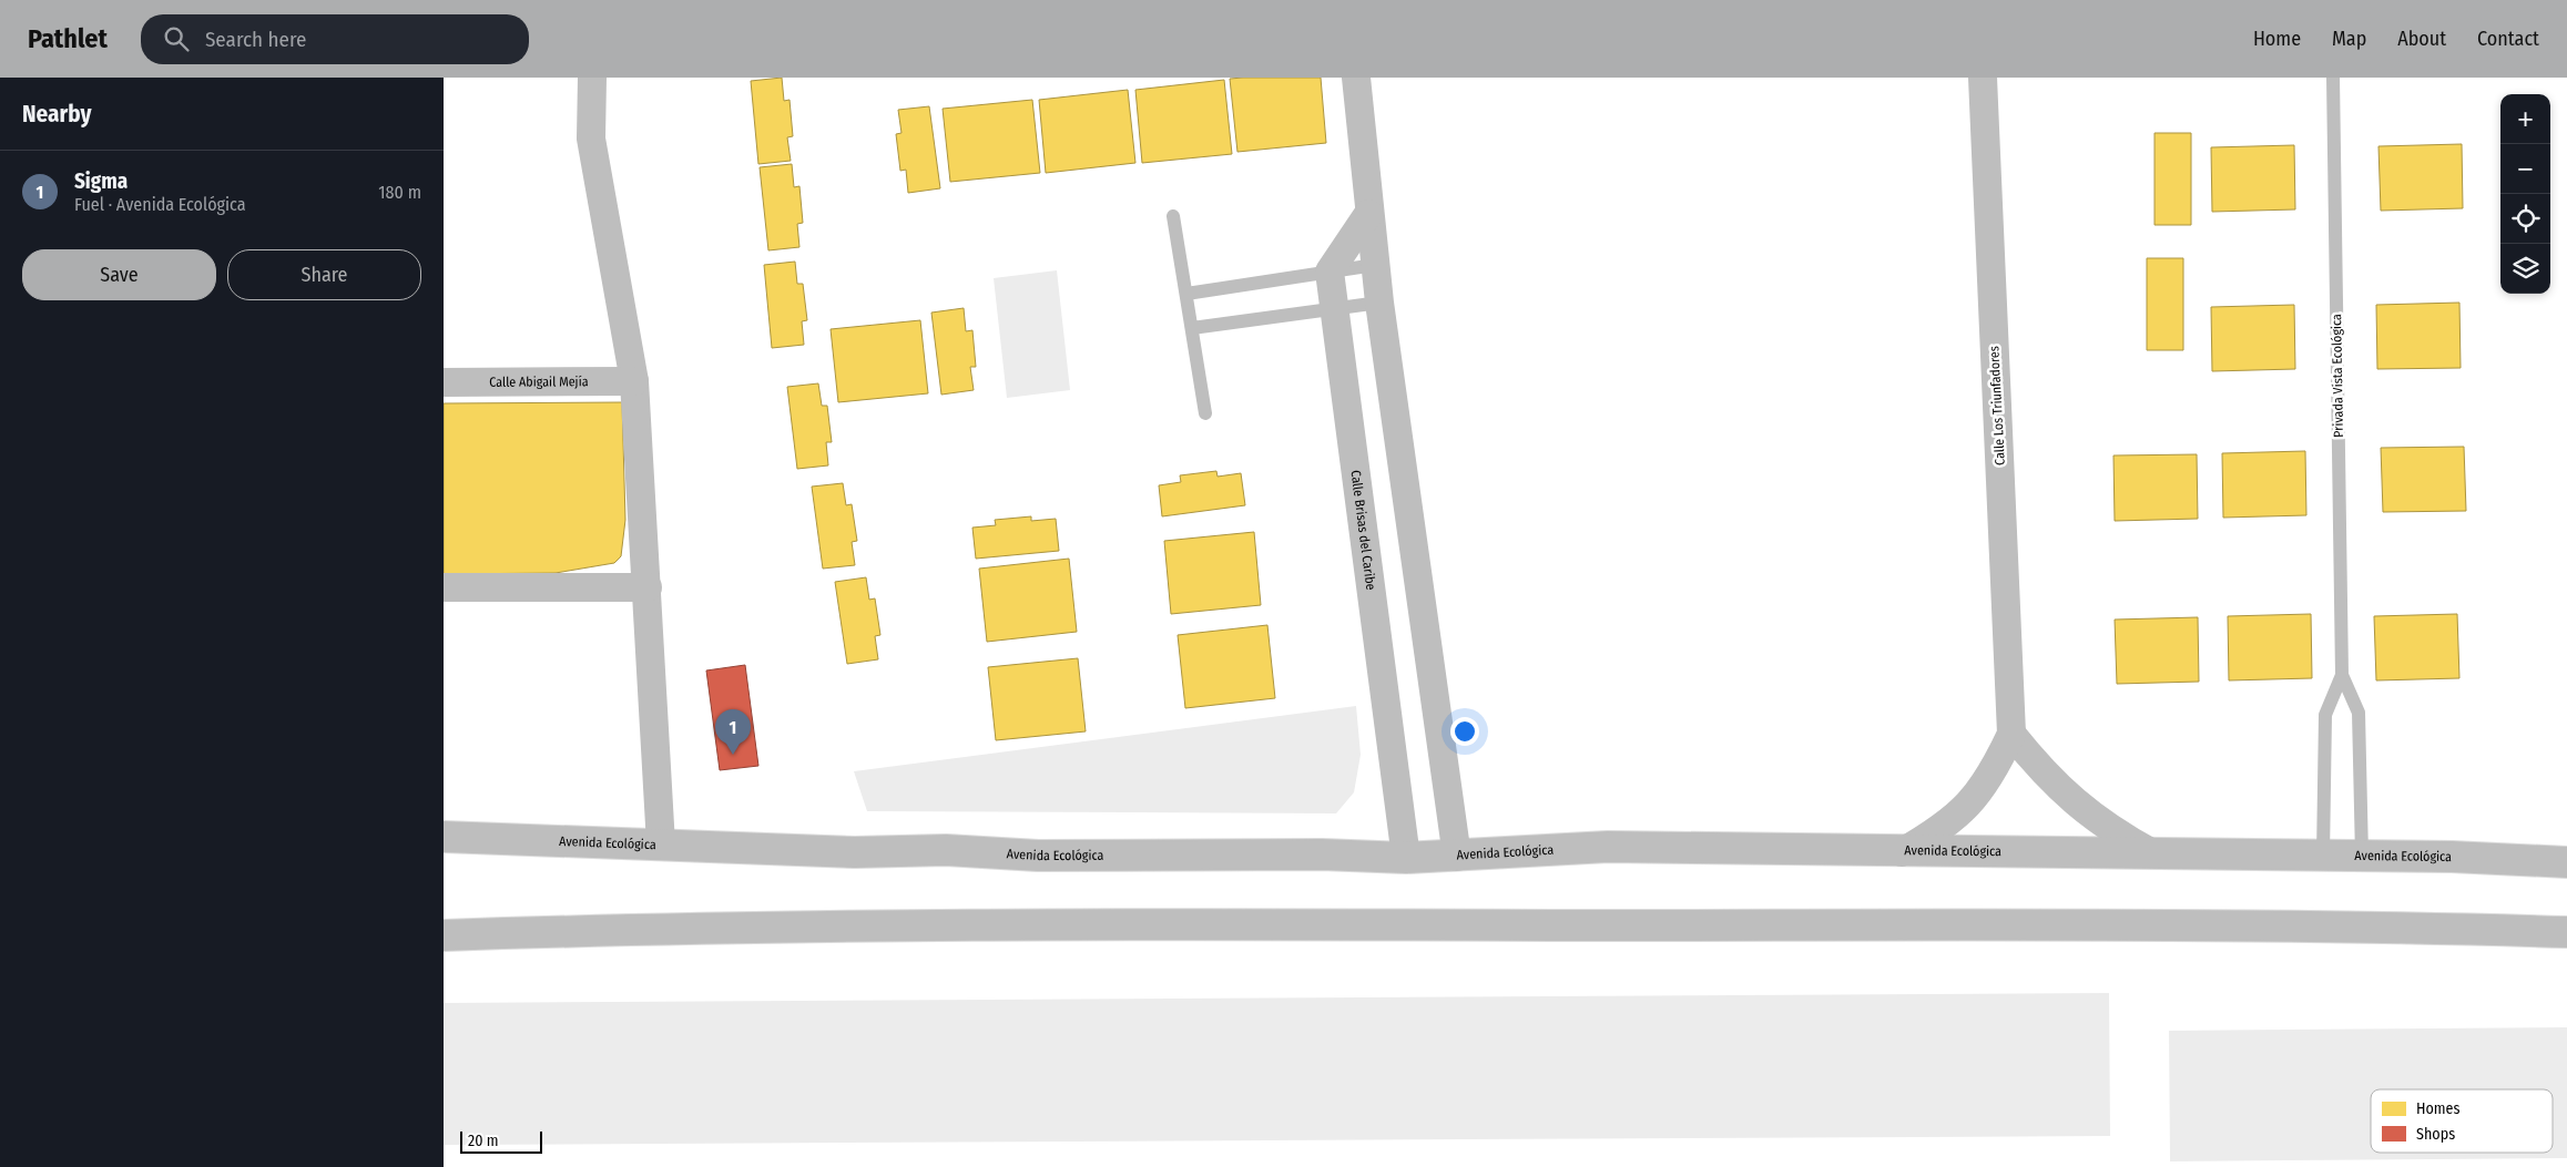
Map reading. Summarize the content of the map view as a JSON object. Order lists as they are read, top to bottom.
{
  "streets": {
    "main road": ["Avenida Ecológica"],
    "street": ["Calle Abigail Mejía", "Calle Los Triunfadores", "Calle Brisas del Caribe"],
    "lane": ["Privada Vista Ecológica"]
  },
  "crossings": [
    ["Privada Vista Ecológica", "Avenida Ecológica"],
    ["Calle Los Triunfadores", "Avenida Ecológica"],
    ["Calle Brisas del Caribe", "Avenida Ecológica"]
  ],
  "legend": ["Homes", "Shops"],
  "scale_bar": "20 m",
  "page": {
    "header": "Pathlet",
    "search": "Search here",
    "nav": [
      "Home",
      "Map",
      "About",
      "Contact"
    ],
    "heading": "Nearby",
    "map_buttons": ["+", "−"],
    "list": [
      {
        "mark": "1",
        "name": "Sigma",
        "note": "Fuel · Avenida Ecológica",
        "value": "180 m"
      }
    ],
    "buttons": ["Save", "Share"],
    "pins": "1",
    "scale": "20 m"
  }
}
